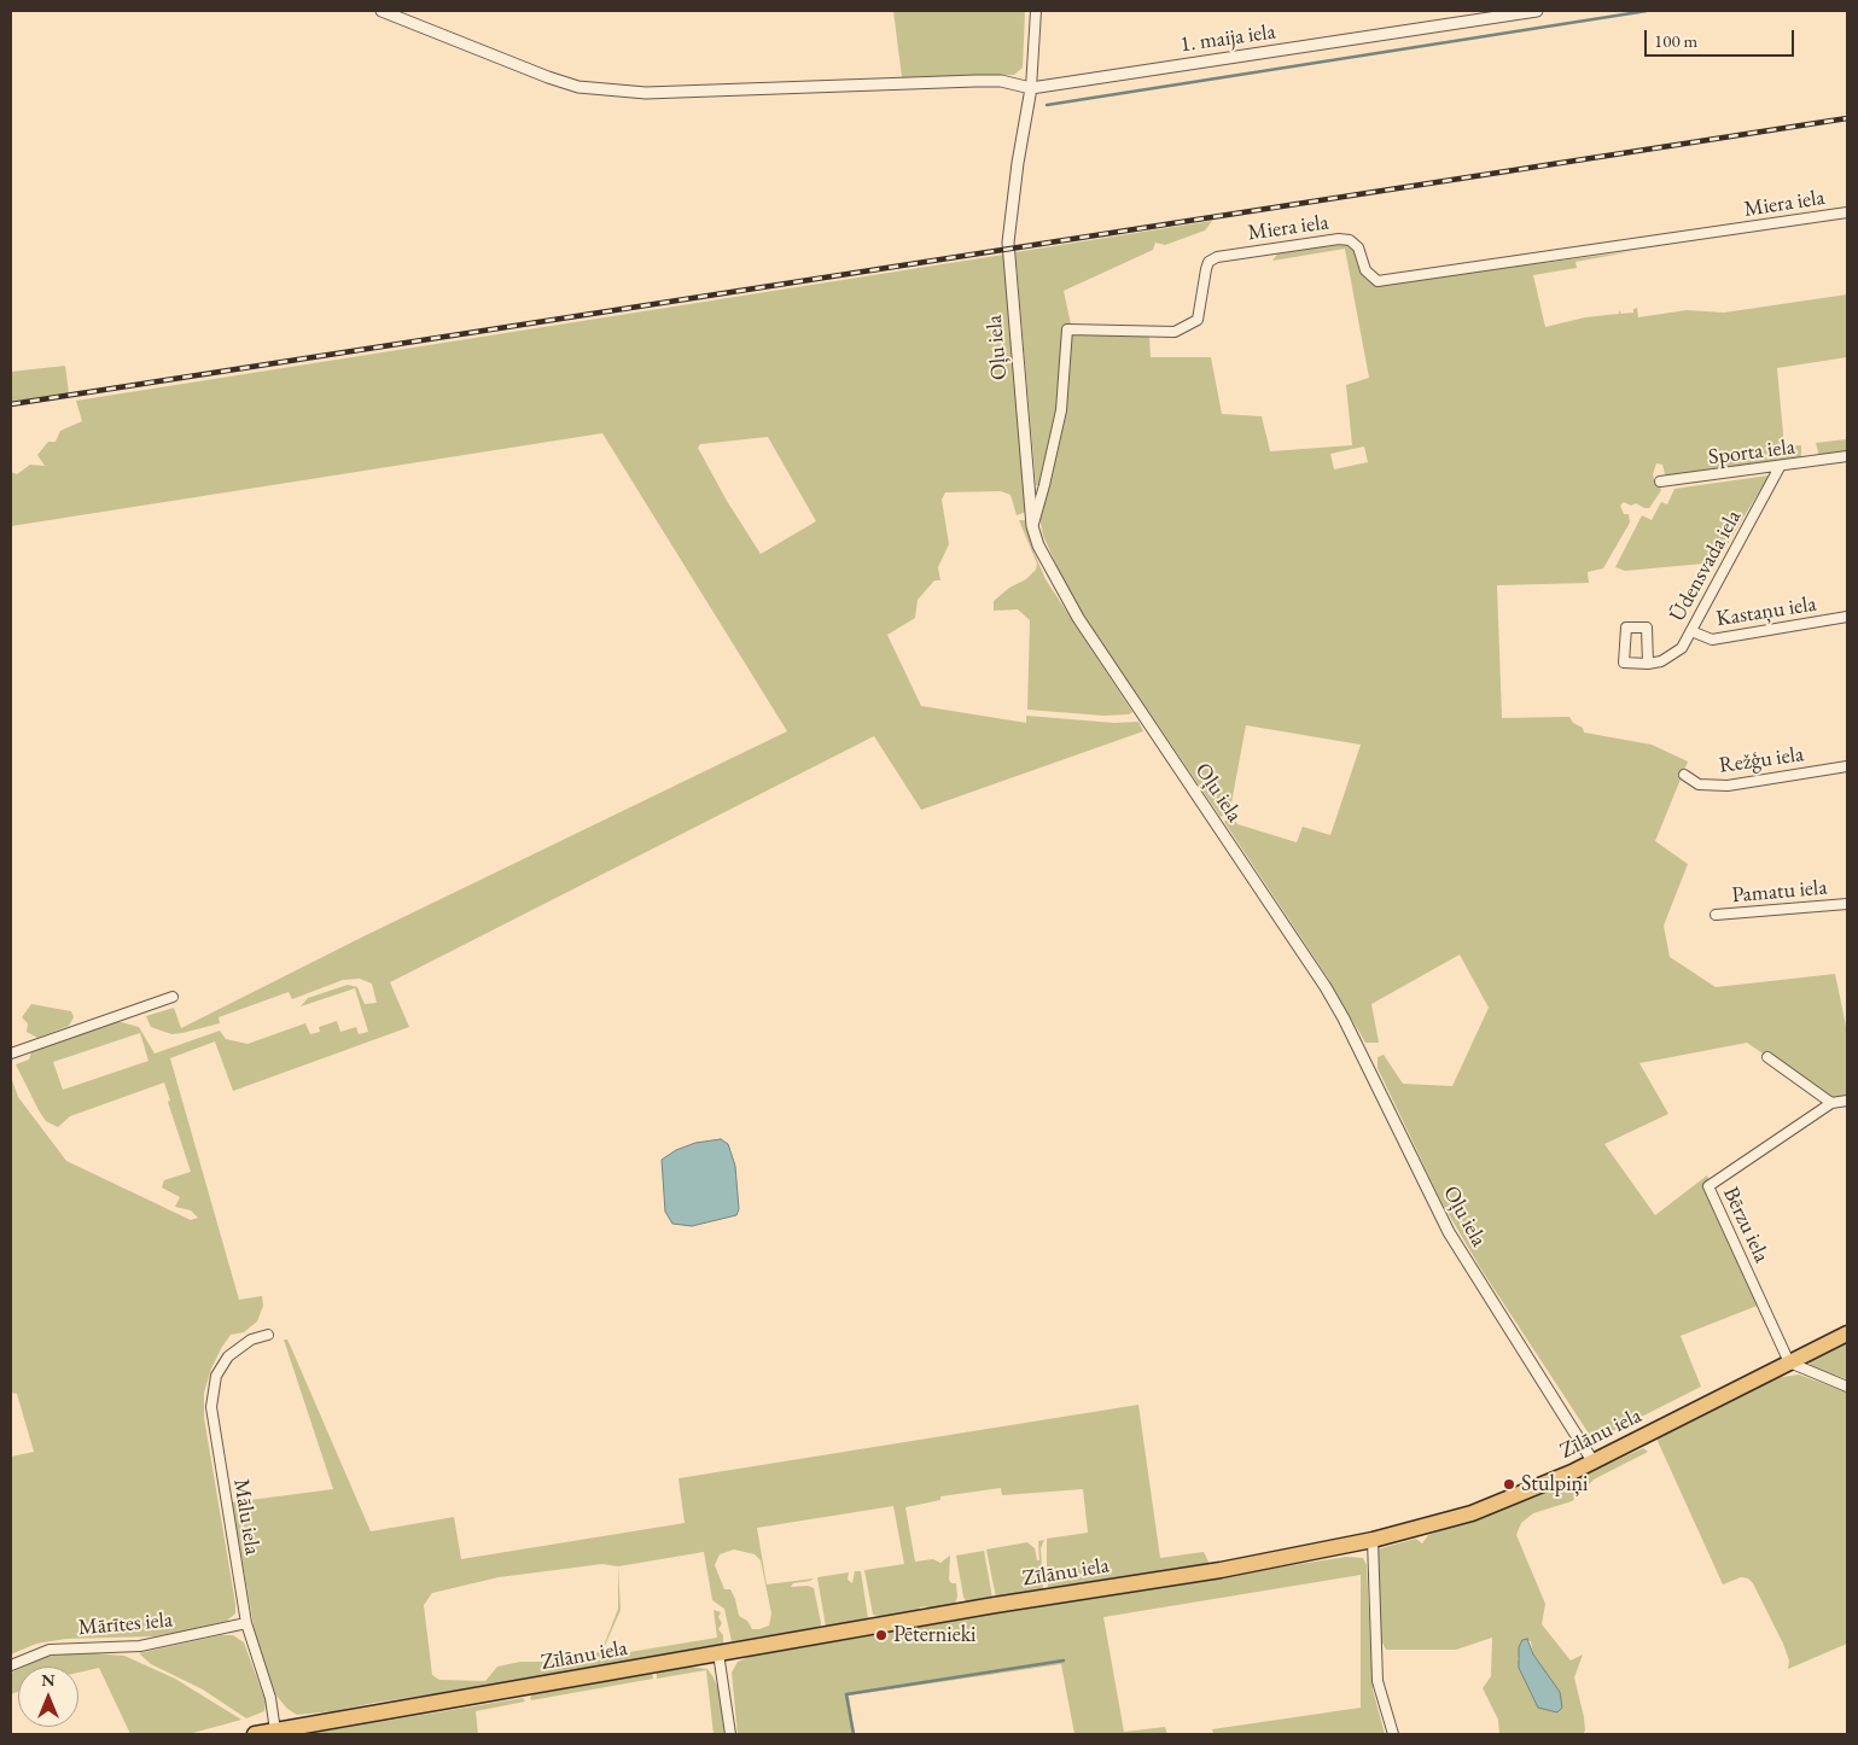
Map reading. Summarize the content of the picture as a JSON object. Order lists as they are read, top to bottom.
{
  "streets": {
    "highway": ["Zīlānu iela"],
    "street": [
      "1. maija iela",
      "Miera iela",
      "Oļu iela",
      "Sporta iela",
      "Ūdensvada iela",
      "Kastaņu iela",
      "Režģu iela",
      "Pamatu iela",
      "Bērzu iela",
      "Mālu iela",
      "Mārītes iela"
    ]
  },
  "crossings": [
    ["1. maija iela", "Oļu iela"],
    ["Miera iela", "Oļu iela"],
    ["Oļu iela", "Zīlānu iela"],
    ["Sporta iela", "Ūdensvada iela"],
    ["Ūdensvada iela", "Kastaņu iela"],
    ["Bērzu iela", "Zīlānu iela"],
    ["Zīlānu iela", "Mālu iela"],
    ["Mālu iela", "Mārītes iela"]
  ],
  "places": ["Stulpiņi", "Pēternieki"],
  "scale_bar": "100 m",
  "north": "top"
}
